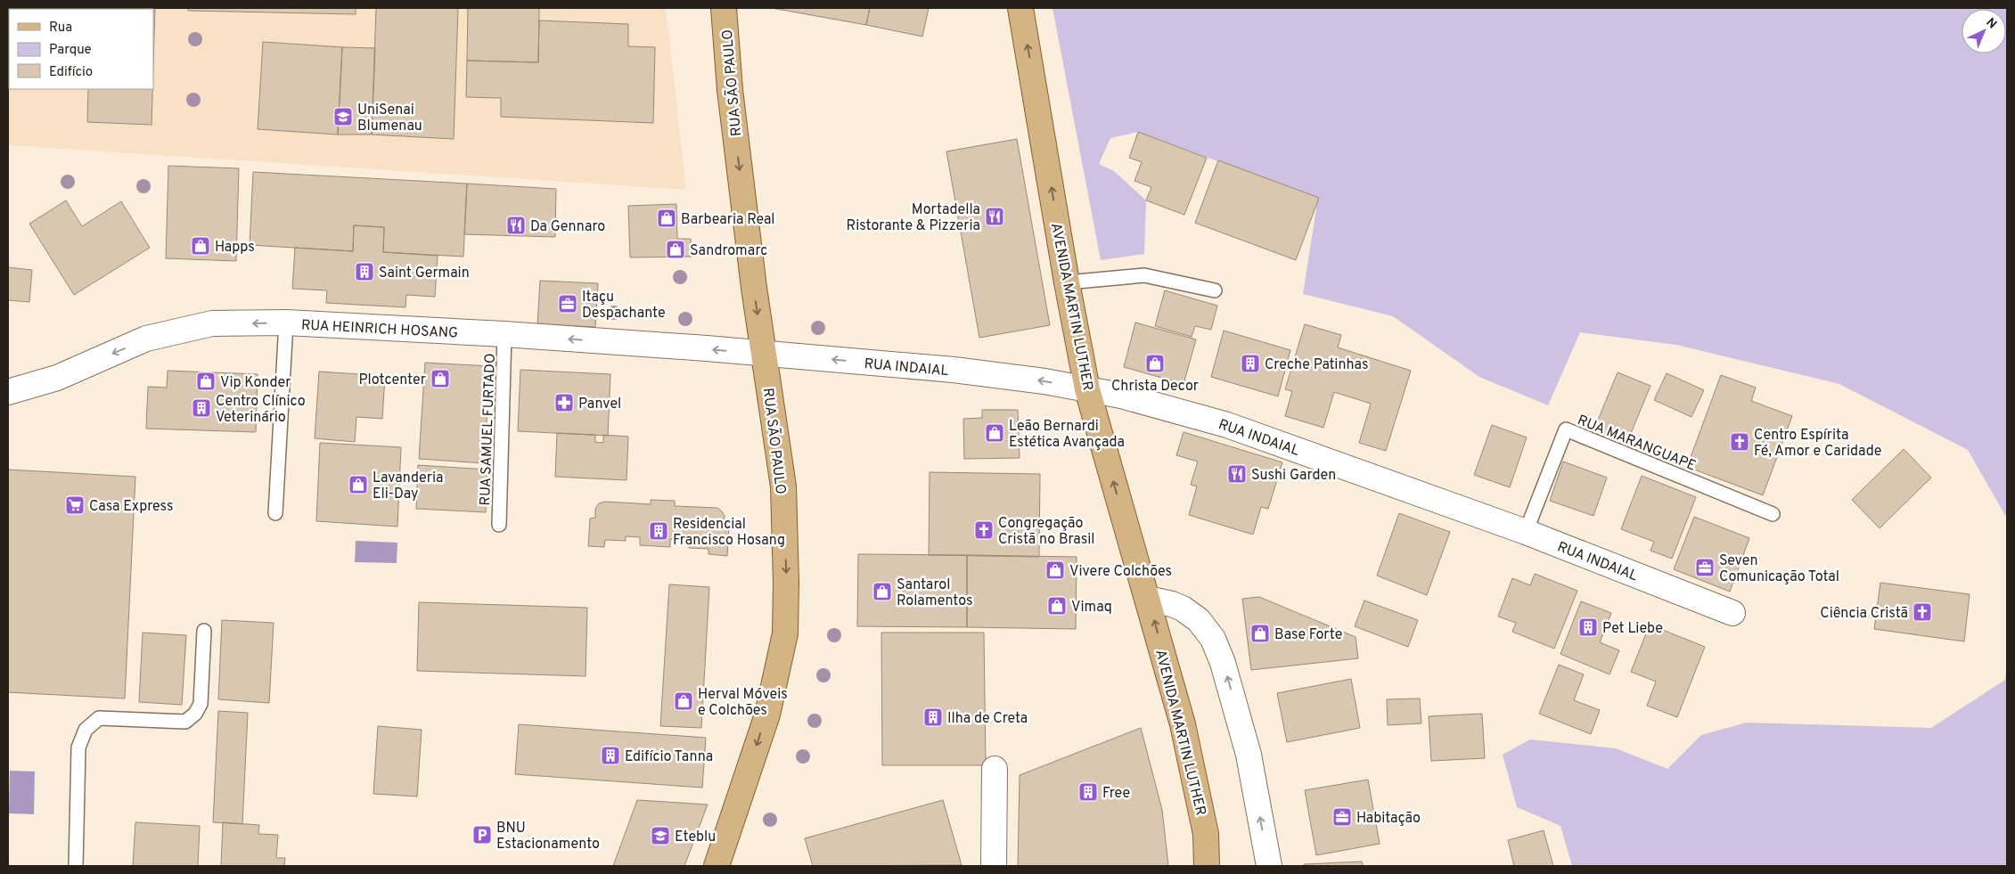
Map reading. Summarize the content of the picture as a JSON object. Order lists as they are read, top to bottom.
{
  "streets": {
    "main road": [
      "RUA SÃO PAULO",
      "AVENIDA MARTIN LUTHER",
      "RUA HEINRICH HOSANG",
      "RUA INDAIAL"
    ],
    "lane": ["RUA SAMUEL FURTADO", "RUA MARANGUAPE"]
  },
  "crossings": [
    ["RUA SÃO PAULO", "RUA HEINRICH HOSANG"],
    ["RUA SÃO PAULO", "RUA INDAIAL"],
    ["AVENIDA MARTIN LUTHER", "RUA INDAIAL"],
    ["RUA HEINRICH HOSANG", "RUA INDAIAL"],
    ["RUA HEINRICH HOSANG", "RUA SAMUEL FURTADO"],
    ["RUA INDAIAL", "RUA MARANGUAPE"]
  ],
  "one_way": ["RUA SÃO PAULO", "RUA HEINRICH HOSANG"],
  "places": {
    "school or university": ["UniSenai Blumenau", "Eteblu"],
    "restaurant": ["Mortadella Ristorante & Pizzeria", "Da Gennaro", "Sushi Garden"],
    "shop": [
      "Barbearia Real",
      "Happs",
      "Sandromarc",
      "Christa Decor",
      "Plotcenter",
      "Vip Konder",
      "Leão Bernardi Estética Avançada",
      "Lavanderia Eli-Day",
      "Vivere Colchões",
      "Santarol Rolamentos",
      "Vimaq",
      "Base Forte",
      "Herval Móveis e Colchões"
    ],
    "building": [
      "Saint Germain",
      "Creche Patinhas",
      "Centro Clínico Veterinário",
      "Residencial Francisco Hosang",
      "Pet Liebe",
      "Ilha de Creta",
      "Edifício Tanna",
      "Free"
    ],
    "office": ["Itaçu Despachante", "Seven Comunicação Total", "Habitação"],
    "pharmacy": ["Panvel"],
    "church": ["Centro Espírita Fé, Amor e Caridade", "Congregação Cristã no Brasil", "Ciência Cristã"],
    "supermarket": ["Casa Express"],
    "parking": ["BNU Estacionamento"]
  },
  "legend": ["Rua", "Parque", "Edifício"],
  "north": "top right"
}
